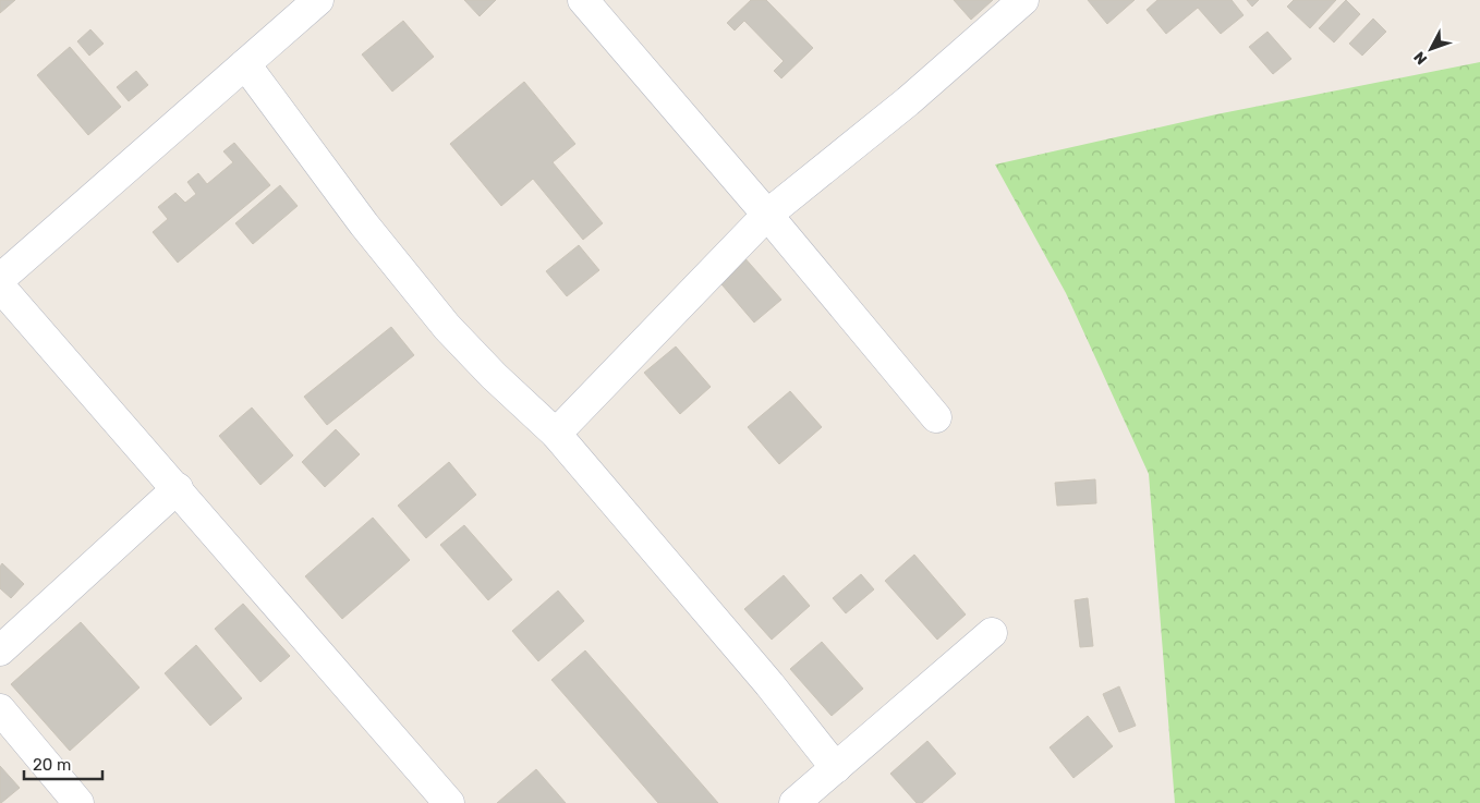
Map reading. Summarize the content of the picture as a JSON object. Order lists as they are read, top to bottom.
{
  "scale_bar": "20 m",
  "north": "bottom left"
}
